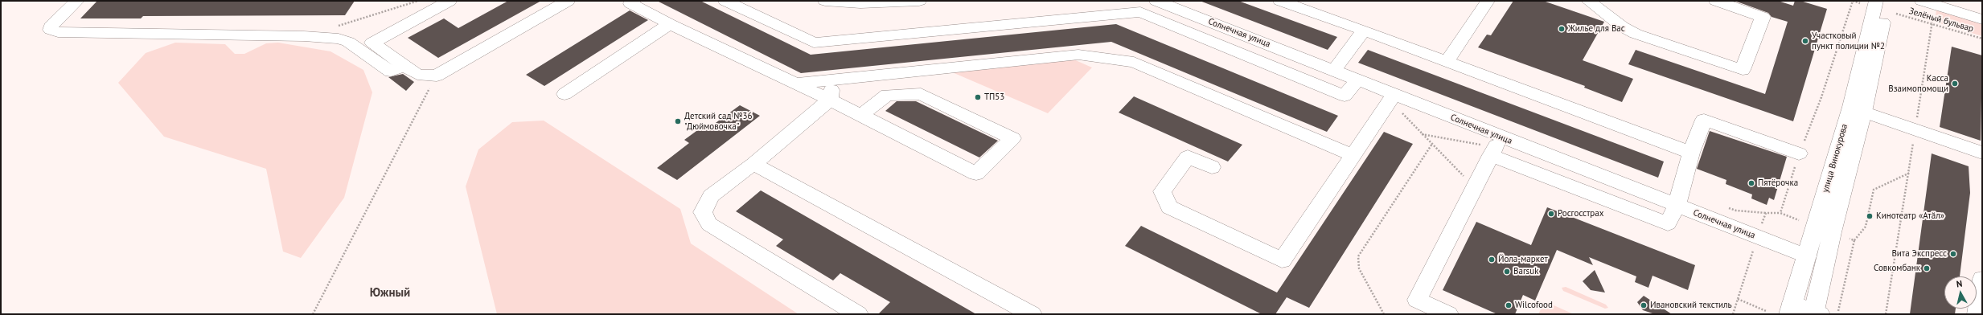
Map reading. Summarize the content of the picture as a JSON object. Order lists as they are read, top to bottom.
{
  "streets": {
    "main road": ["Солнечная улица", "улица Винокурова"],
    "path": ["Зелёный бульвар"]
  },
  "crossings": [
    ["Зелёный бульвар", "улица Винокурова"],
    ["Солнечная улица", "улица Винокурова"]
  ],
  "districts": ["Южный"],
  "places": [
    "Жилье для Вас",
    "Участковый пункт полиции №2",
    "Касса Взаимопомощи",
    "ТП53",
    "Детский сад №36 \"Дюймовочка\"",
    "Пятёрочка",
    "Росгосстрах",
    "Кинотеатр «Атӑл»",
    "Вита Экспресс",
    "Йола-маркет",
    "Совкомбанк",
    "Barsuk",
    "Wilcofood",
    "Ивановский текстиль"
  ],
  "north": "top"
}
